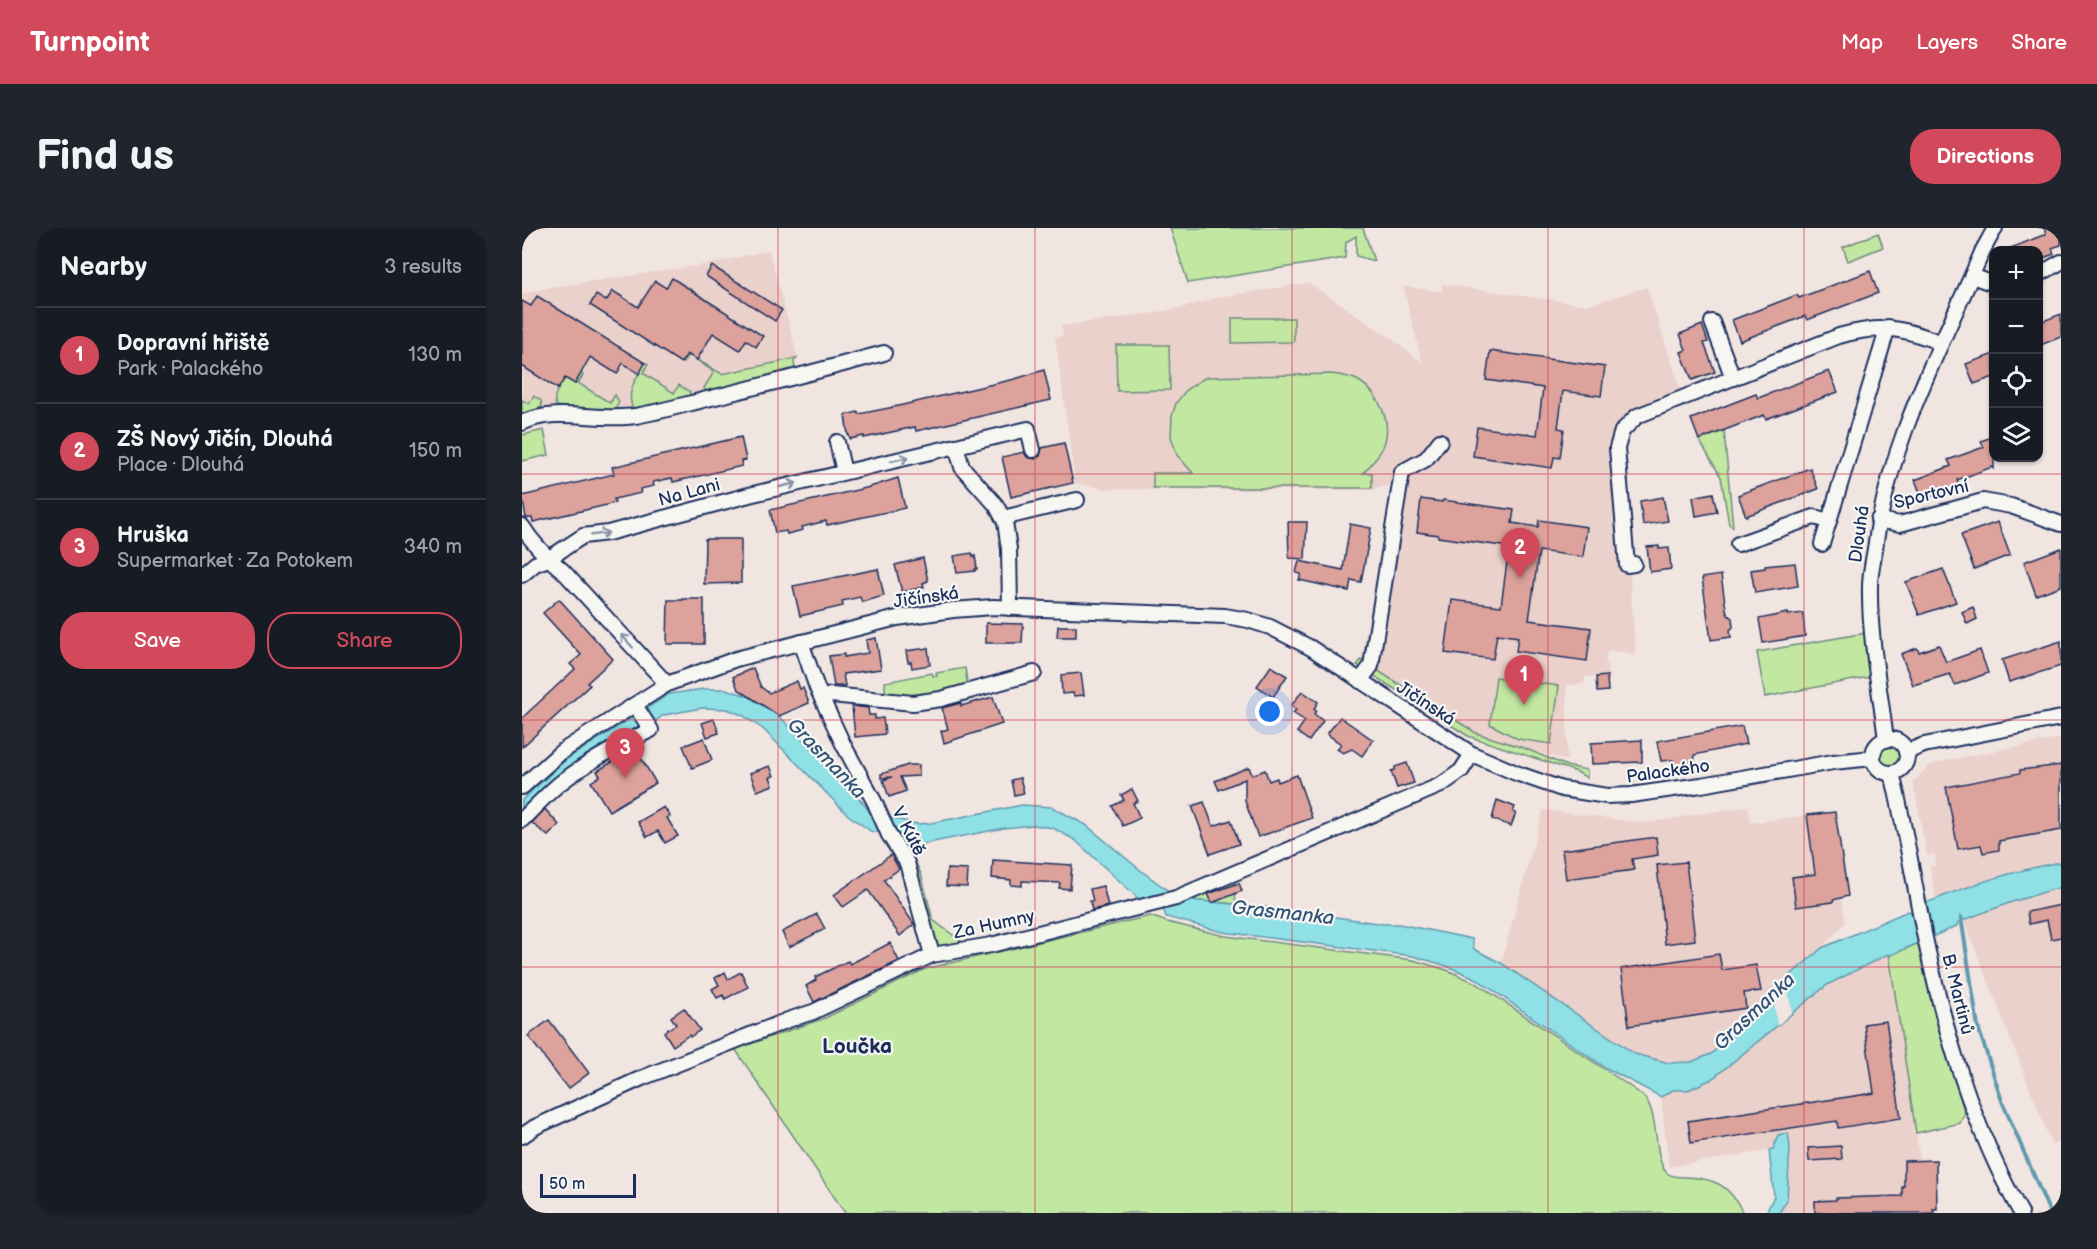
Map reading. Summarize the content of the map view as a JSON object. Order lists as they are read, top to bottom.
{
  "streets": {
    "street": [
      "Na Lani",
      "Sportovní",
      "Dlouhá",
      "Jičínská",
      "Palackého",
      "V Kútě",
      "Za Humny",
      "B. Martinů"
    ]
  },
  "crossings": [
    ["Sportovní", "Dlouhá"],
    ["Dlouhá", "Palackého"],
    ["Dlouhá", "B. Martinů"],
    ["Jičínská", "Palackého"],
    ["Jičínská", "V Kútě"],
    ["Jičínská", "Za Humny"],
    ["Palackého", "Za Humny"],
    ["Palackého", "B. Martinů"],
    ["V Kútě", "Za Humny"]
  ],
  "districts": ["Loučka"],
  "water": ["Grasmanka"],
  "scale_bar": "50 m",
  "page": {
    "header": "Turnpoint",
    "nav": ["Map", "Layers", "Share"],
    "buttons": [
      "Directions",
      ["Save", "Share"]
    ],
    "title": "Find us",
    "heading": ["Nearby", "3 results"],
    "map_buttons": ["+", "−"],
    "list": [
      {
        "mark": "1",
        "name": "Dopravní hřiště",
        "note": "Park · Palackého",
        "value": "130 m"
      },
      {
        "mark": "2",
        "name": "ZŠ Nový Jičín, Dlouhá",
        "note": "Place · Dlouhá",
        "value": "150 m"
      },
      {
        "mark": "3",
        "name": "Hruška",
        "note": "Supermarket · Za Potokem",
        "value": "340 m"
      }
    ],
    "pins": ["2", "1", "3"],
    "scale": "50 m"
  }
}
